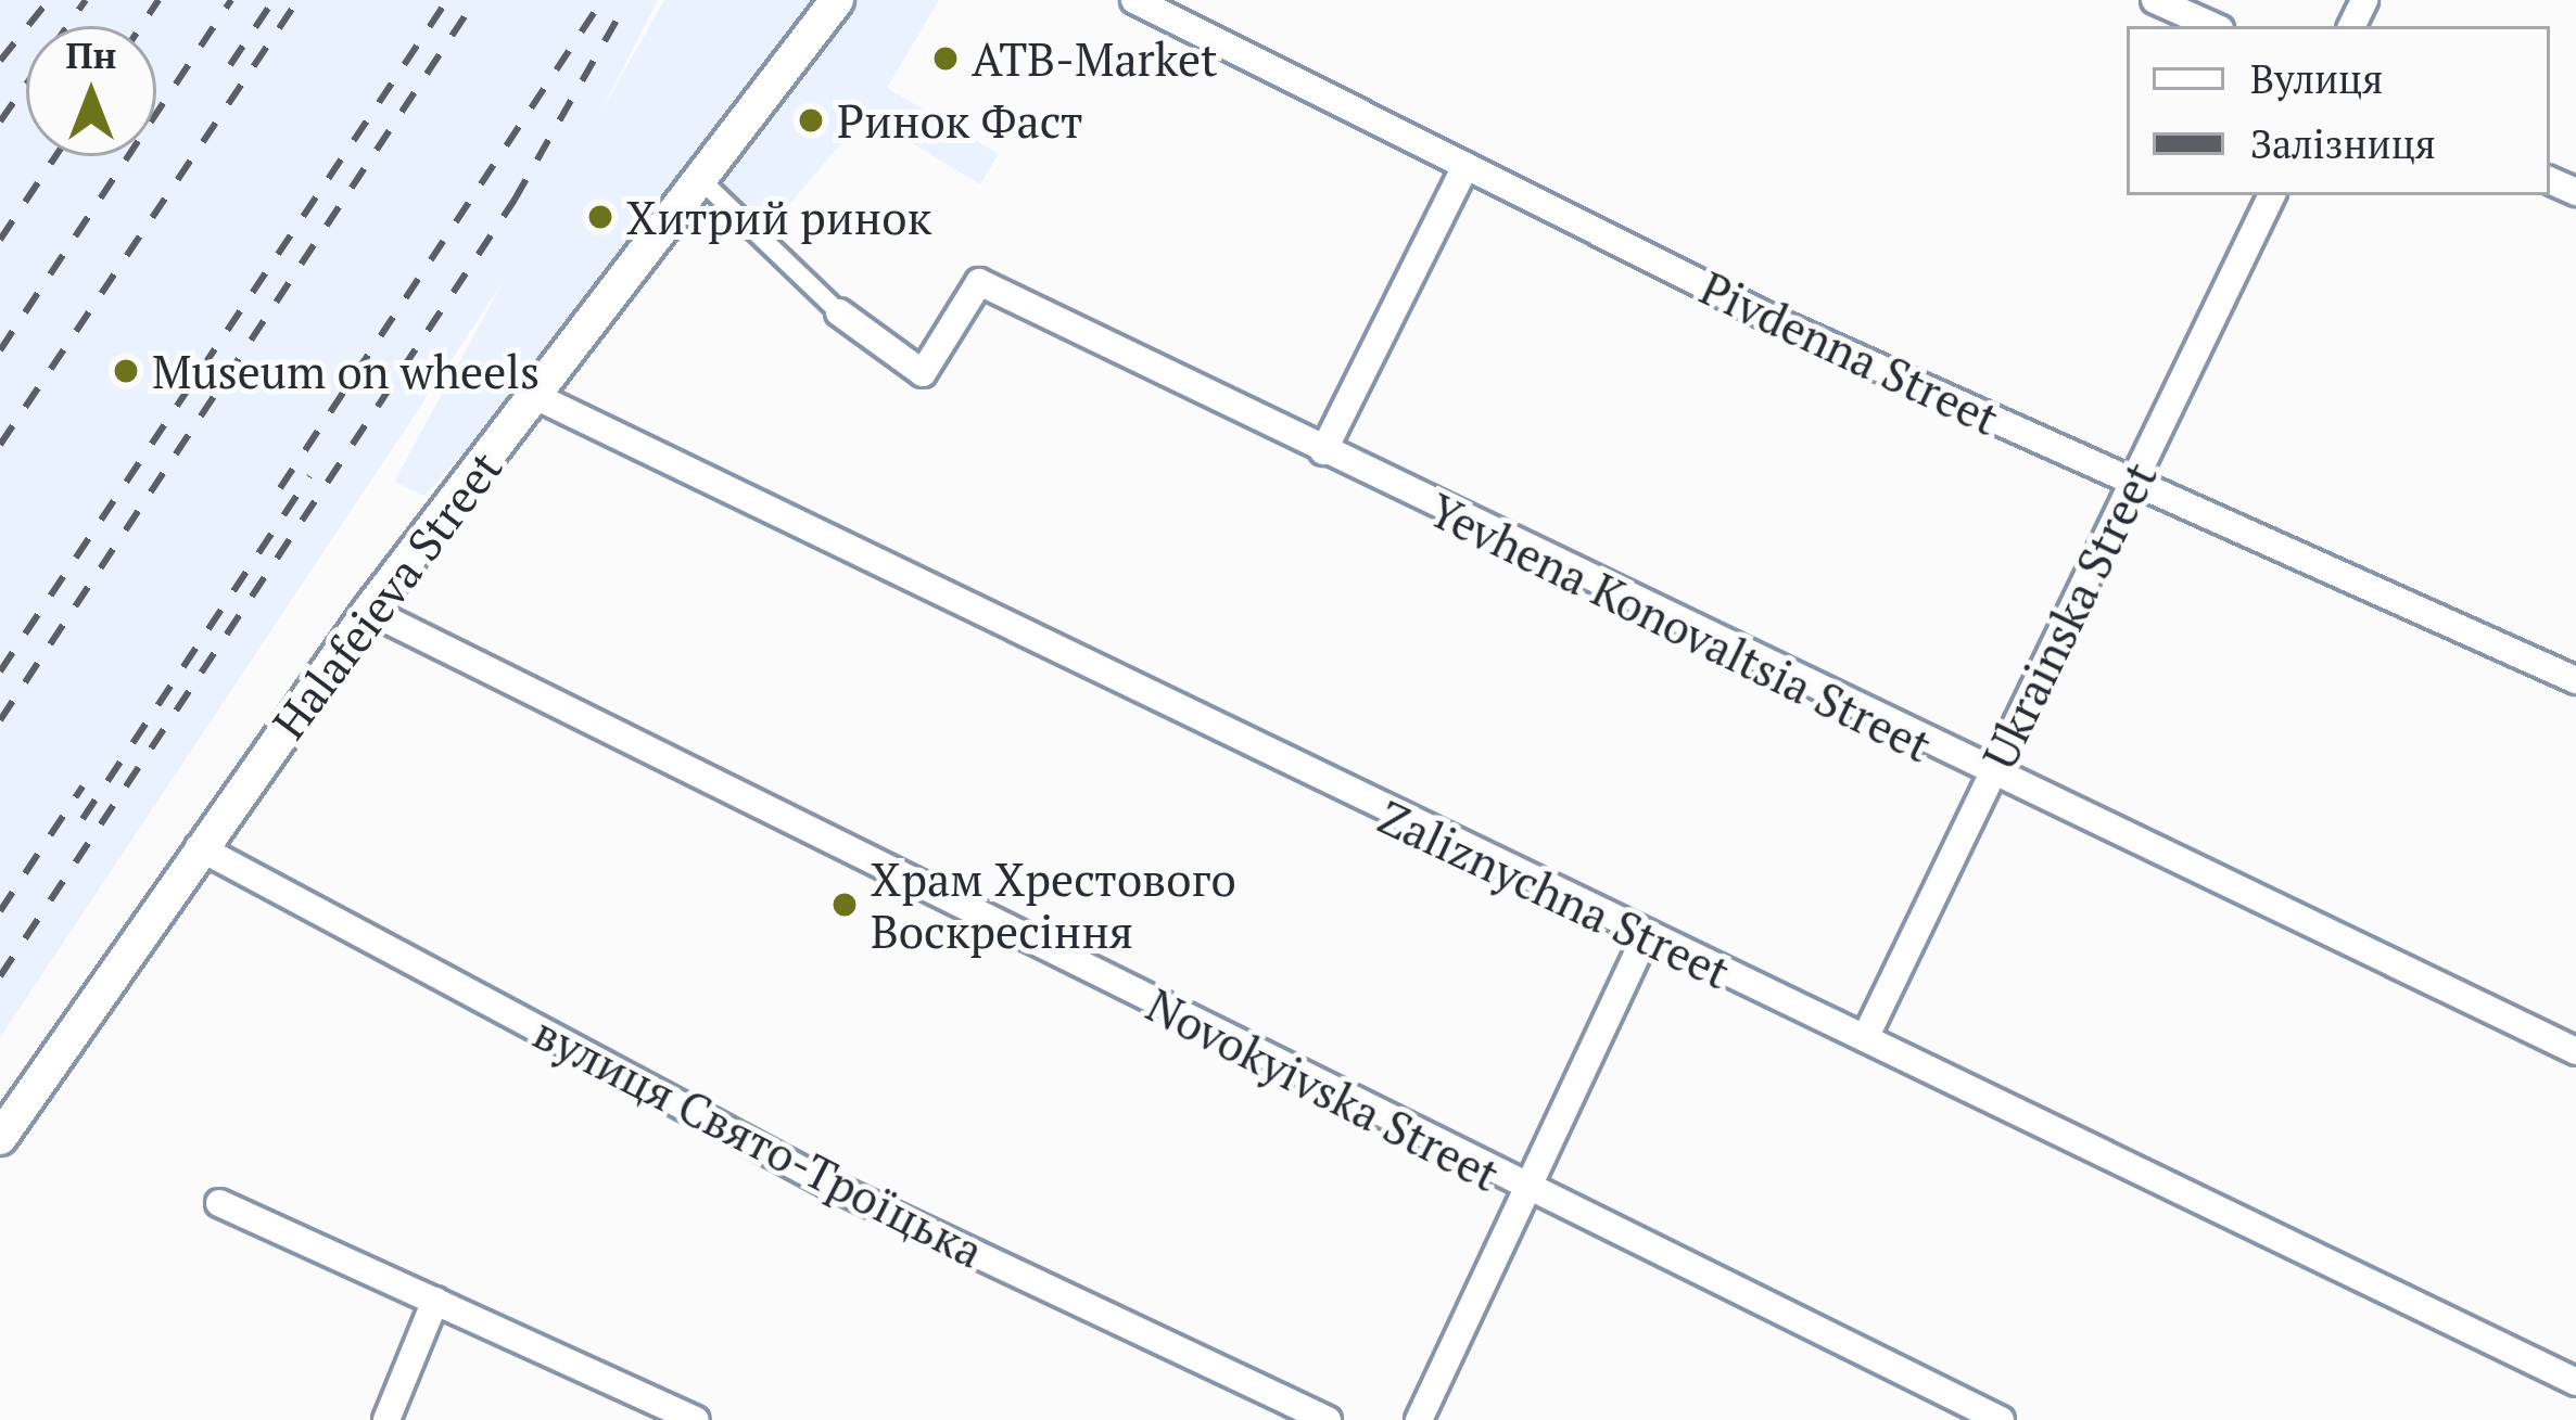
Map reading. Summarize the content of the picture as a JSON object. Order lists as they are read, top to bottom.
{
  "streets": {
    "street": [
      "Pivdenna Street",
      "Halafeieva Street",
      "Ukrainska Street",
      "Yevhena Konovaltsia Street",
      "Zaliznychna Street",
      "Novokyivska Street",
      "вулиця Свято-Троїцька"
    ]
  },
  "crossings": [
    ["Pivdenna Street", "Ukrainska Street"],
    ["Halafeieva Street", "Zaliznychna Street"],
    ["Halafeieva Street", "Novokyivska Street"],
    ["Halafeieva Street", "вулиця Свято-Троїцька"],
    ["Ukrainska Street", "Yevhena Konovaltsia Street"],
    ["Ukrainska Street", "Zaliznychna Street"]
  ],
  "places": [
    "ATB-Market",
    "Ринок Фаст",
    "Хитрий ринок",
    "Museum on wheels",
    "Храм Хрестового Воскресіння"
  ],
  "legend": ["Вулиця", "Залізниця"],
  "north": "top"
}
